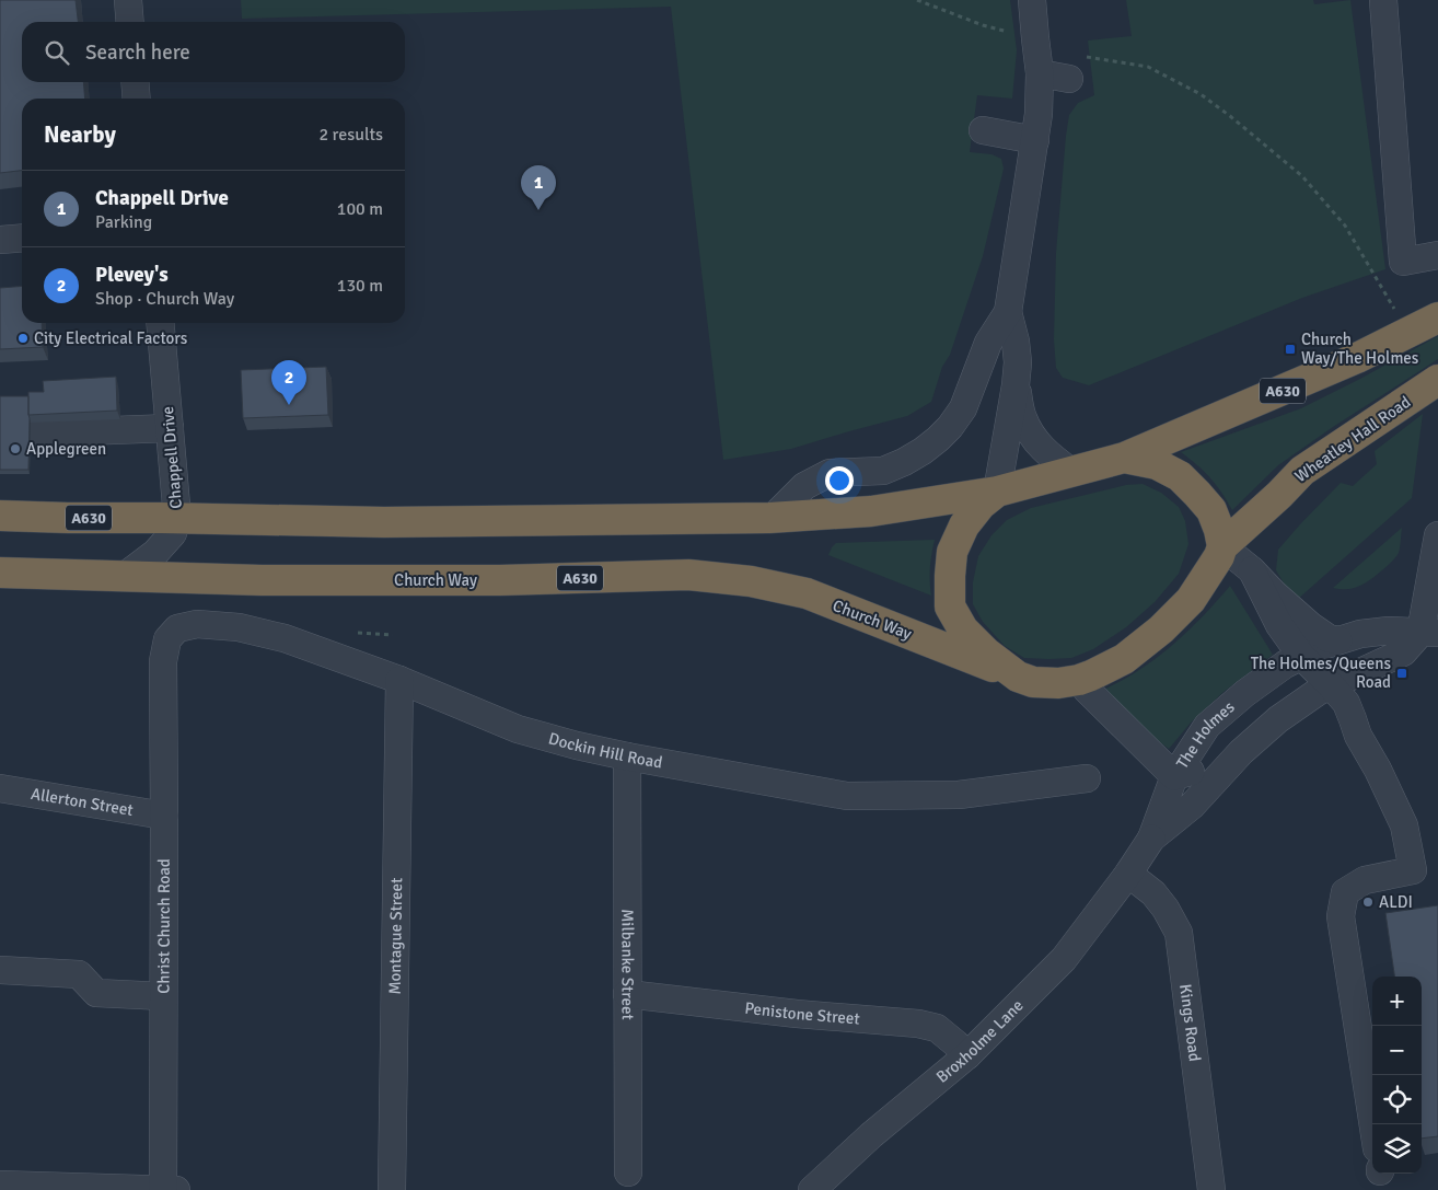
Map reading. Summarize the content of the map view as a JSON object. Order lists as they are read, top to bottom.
{
  "streets": {
    "highway": ["A630", "Wheatley Hall Road", "Church Way"],
    "street": [
      "Chappell Drive",
      "The Holmes",
      "Dockin Hill Road",
      "Allerton Street",
      "Christ Church Road",
      "Montague Street",
      "Milbanke Street",
      "Penistone Street",
      "Kings Road",
      "Broxholme Lane"
    ]
  },
  "crossings": [
    ["A630", "Wheatley Hall Road"],
    ["A630", "Chappell Drive"],
    ["Wheatley Hall Road", "Church Way"],
    ["Wheatley Hall Road", "The Holmes"],
    ["Chappell Drive", "Church Way"],
    ["The Holmes", "Kings Road"],
    ["The Holmes", "Broxholme Lane"],
    ["Dockin Hill Road", "Christ Church Road"],
    ["Dockin Hill Road", "Montague Street"],
    ["Dockin Hill Road", "Milbanke Street"],
    ["Allerton Street", "Christ Church Road"],
    ["Milbanke Street", "Penistone Street"],
    ["Penistone Street", "Broxholme Lane"],
    ["Kings Road", "Broxholme Lane"]
  ],
  "places": {
    "other": ["City Electrical Factors", "Applegreen", "ALDI"],
    "transit": ["Church Way/The Holmes", "The Holmes/Queens Road"]
  },
  "page": {
    "search": "Search here",
    "heading": ["Nearby", "2 results"],
    "pins": ["1", "2"],
    "list": [
      {
        "mark": "1",
        "name": "Chappell Drive",
        "note": "Parking",
        "value": "100 m"
      },
      {
        "mark": "2",
        "name": "Plevey's",
        "note": "Shop · Church Way",
        "value": "130 m"
      }
    ],
    "map_buttons": ["+", "−"]
  }
}
